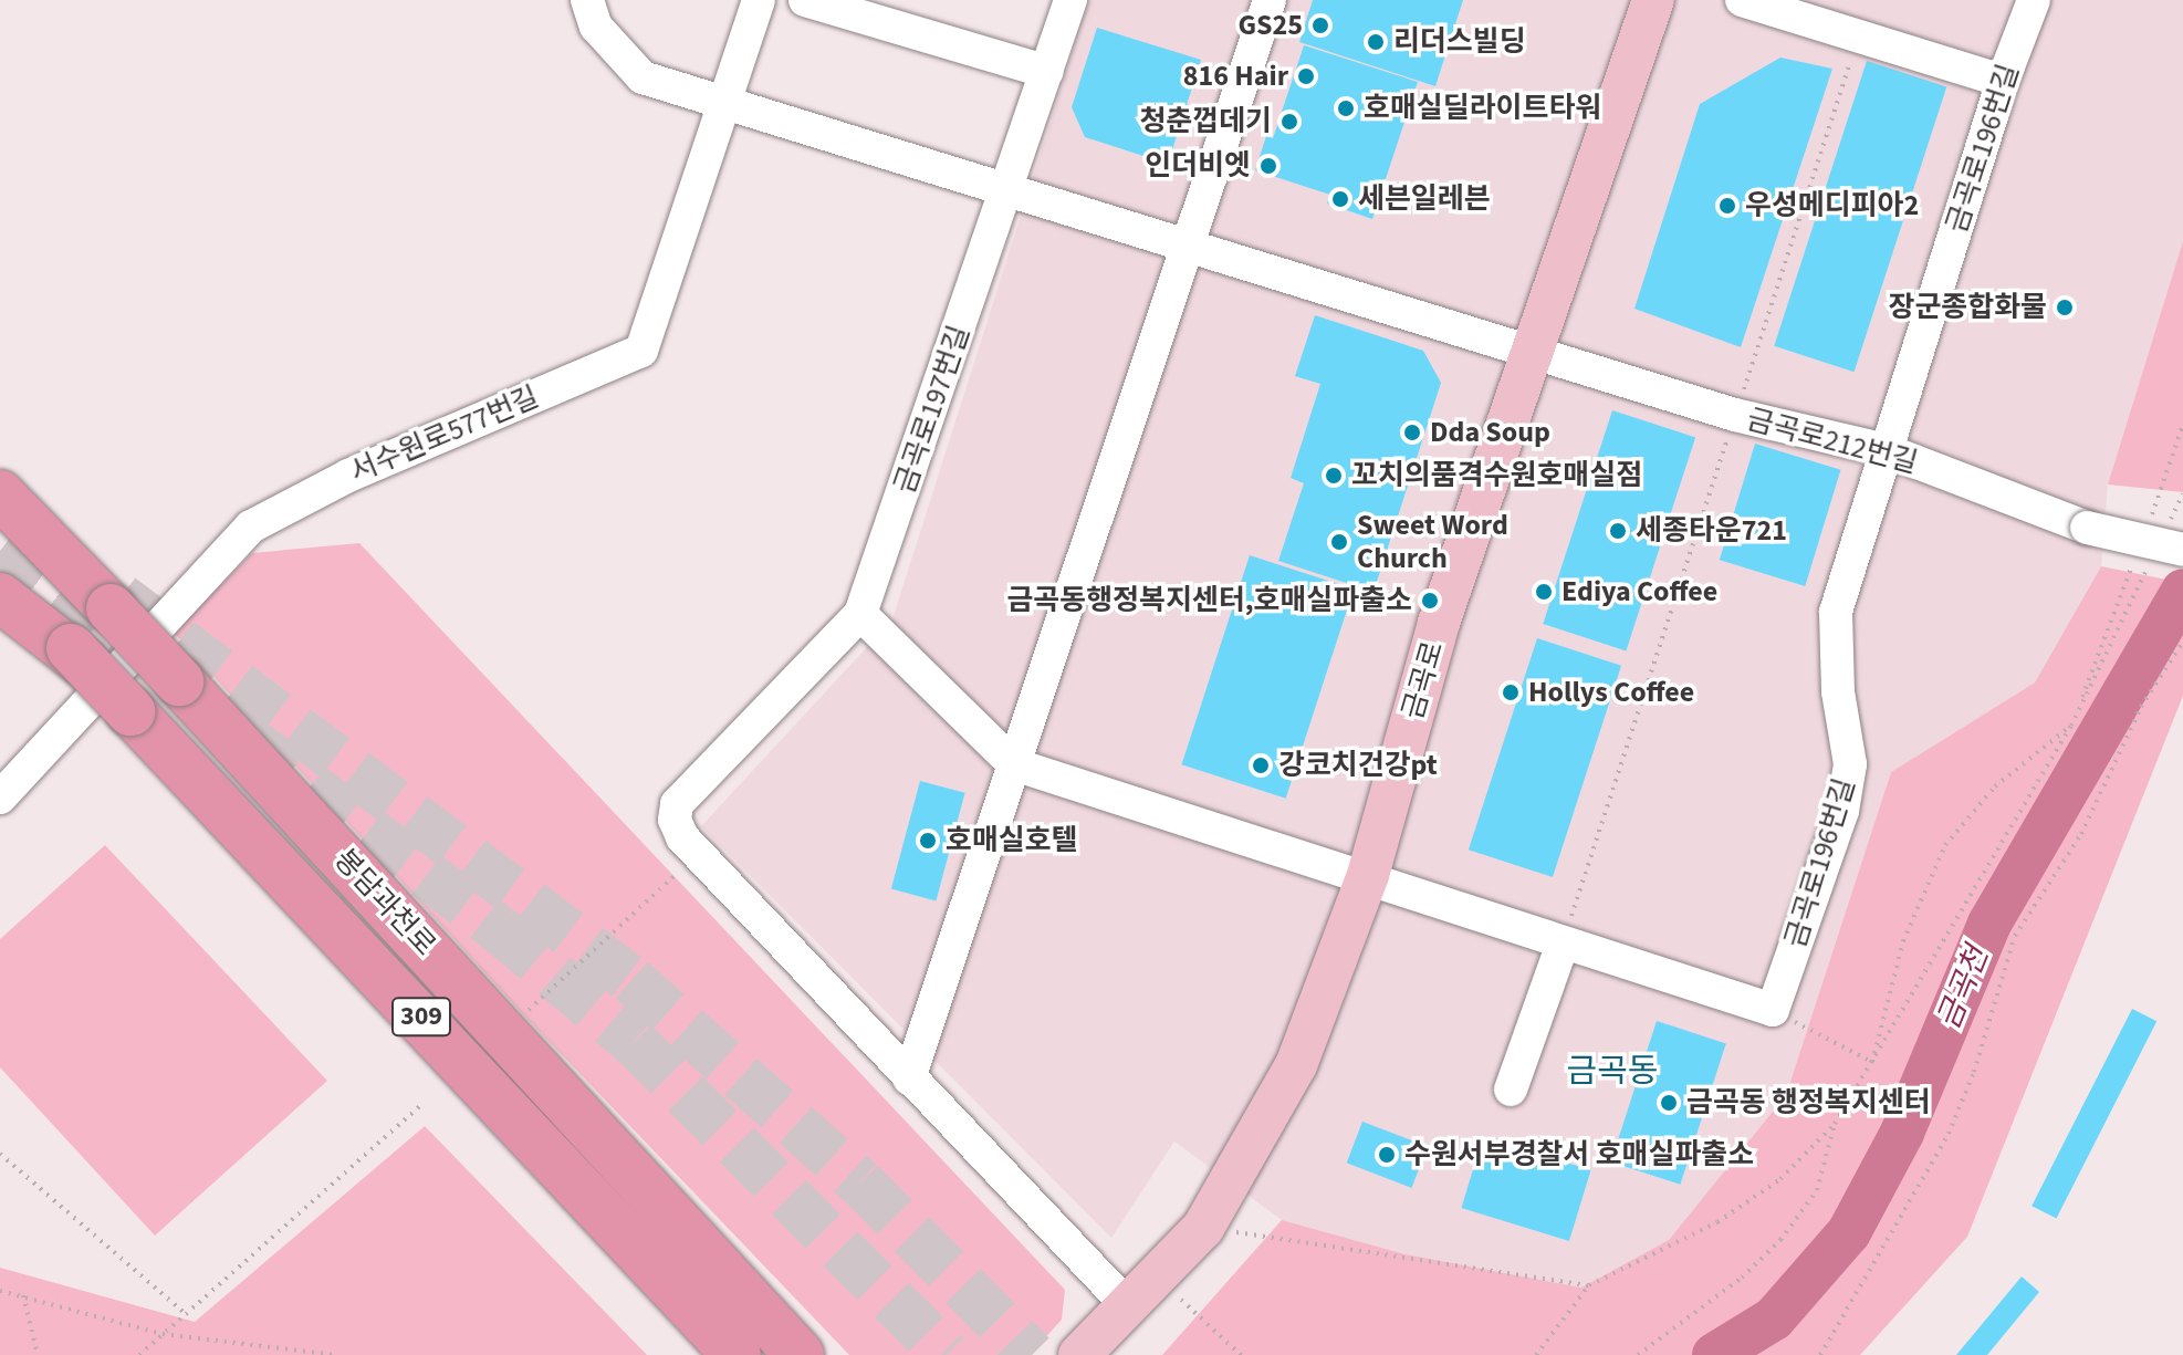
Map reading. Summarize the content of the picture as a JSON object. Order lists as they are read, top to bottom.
{
  "streets": {
    "highway": ["봉담과천로", "309"],
    "main road": ["금곡로"],
    "street": [
      "금곡로196번길",
      "금곡로197번길",
      "서수원로577번길",
      "금곡로212번길"
    ]
  },
  "crossings": [
    ["금곡로196번길", "금곡로212번길"],
    ["금곡로197번길", "금곡로212번길"],
    ["서수원로577번길", "금곡로212번길"],
    ["금곡로212번길", "금곡로"]
  ],
  "districts": ["금곡동"],
  "water": ["금곡천"],
  "places": [
    "GS25",
    "리더스빌딩",
    "816 Hair",
    "호매실딜라이트타워",
    "청춘껍데기",
    "인더비엣",
    "세븐일레븐",
    "우성메디피아2",
    "장군종합화물",
    "Dda Soup",
    "꼬치의품격수원호매실점",
    "세종타운721",
    "Sweet Word Church",
    "Ediya Coffee",
    "금곡동행정복지센터,호매실파출소",
    "Hollys Coffee",
    "강코치건강pt",
    "호매실호텔",
    "금곡동 행정복지센터",
    "수원서부경찰서 호매실파출소"
  ]
}
